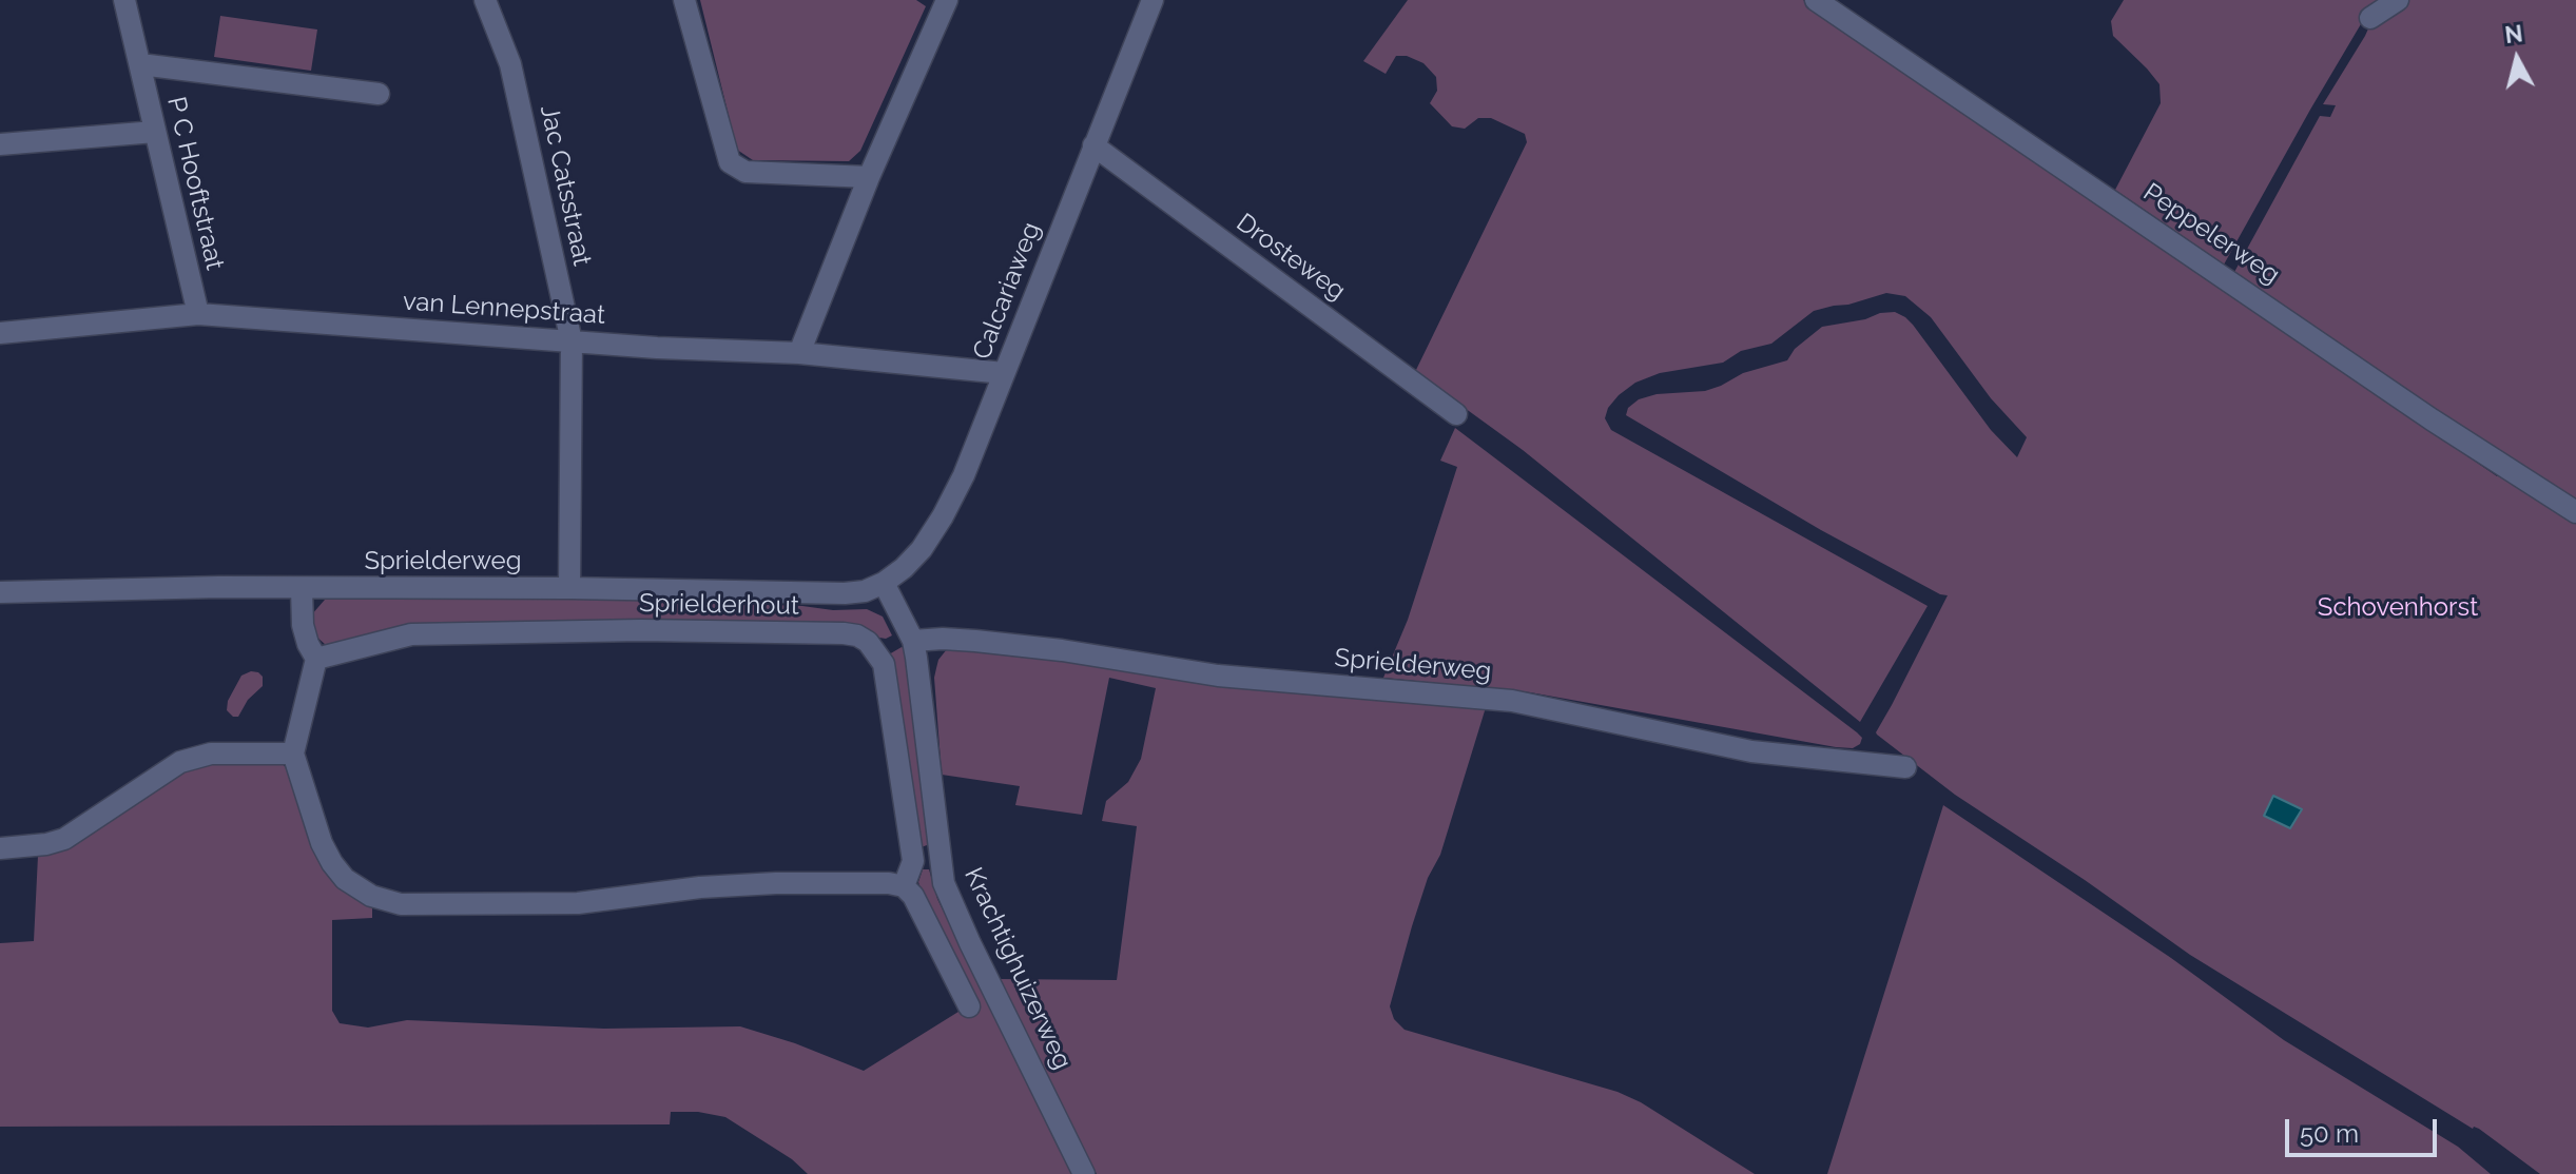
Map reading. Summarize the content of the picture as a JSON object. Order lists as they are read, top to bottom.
{
  "streets": {
    "street": [
      "P C Hooftstraat",
      "Jac Catsstraat",
      "Peppelerweg",
      "Drosteweg",
      "Calcariaweg",
      "van Lennepstraat",
      "Sprielderweg",
      "Sprielderhout",
      "Krachtighuizerweg"
    ]
  },
  "crossings": [
    ["P C Hooftstraat", "van Lennepstraat"],
    ["Jac Catsstraat", "van Lennepstraat"],
    ["Jac Catsstraat", "Sprielderweg"],
    ["Drosteweg", "Calcariaweg"],
    ["Calcariaweg", "van Lennepstraat"],
    ["Calcariaweg", "Sprielderweg"],
    ["Calcariaweg", "Krachtighuizerweg"],
    ["Sprielderweg", "Krachtighuizerweg"]
  ],
  "parks": ["Schovenhorst"],
  "scale_bar": "50 m",
  "north": "top"
}
